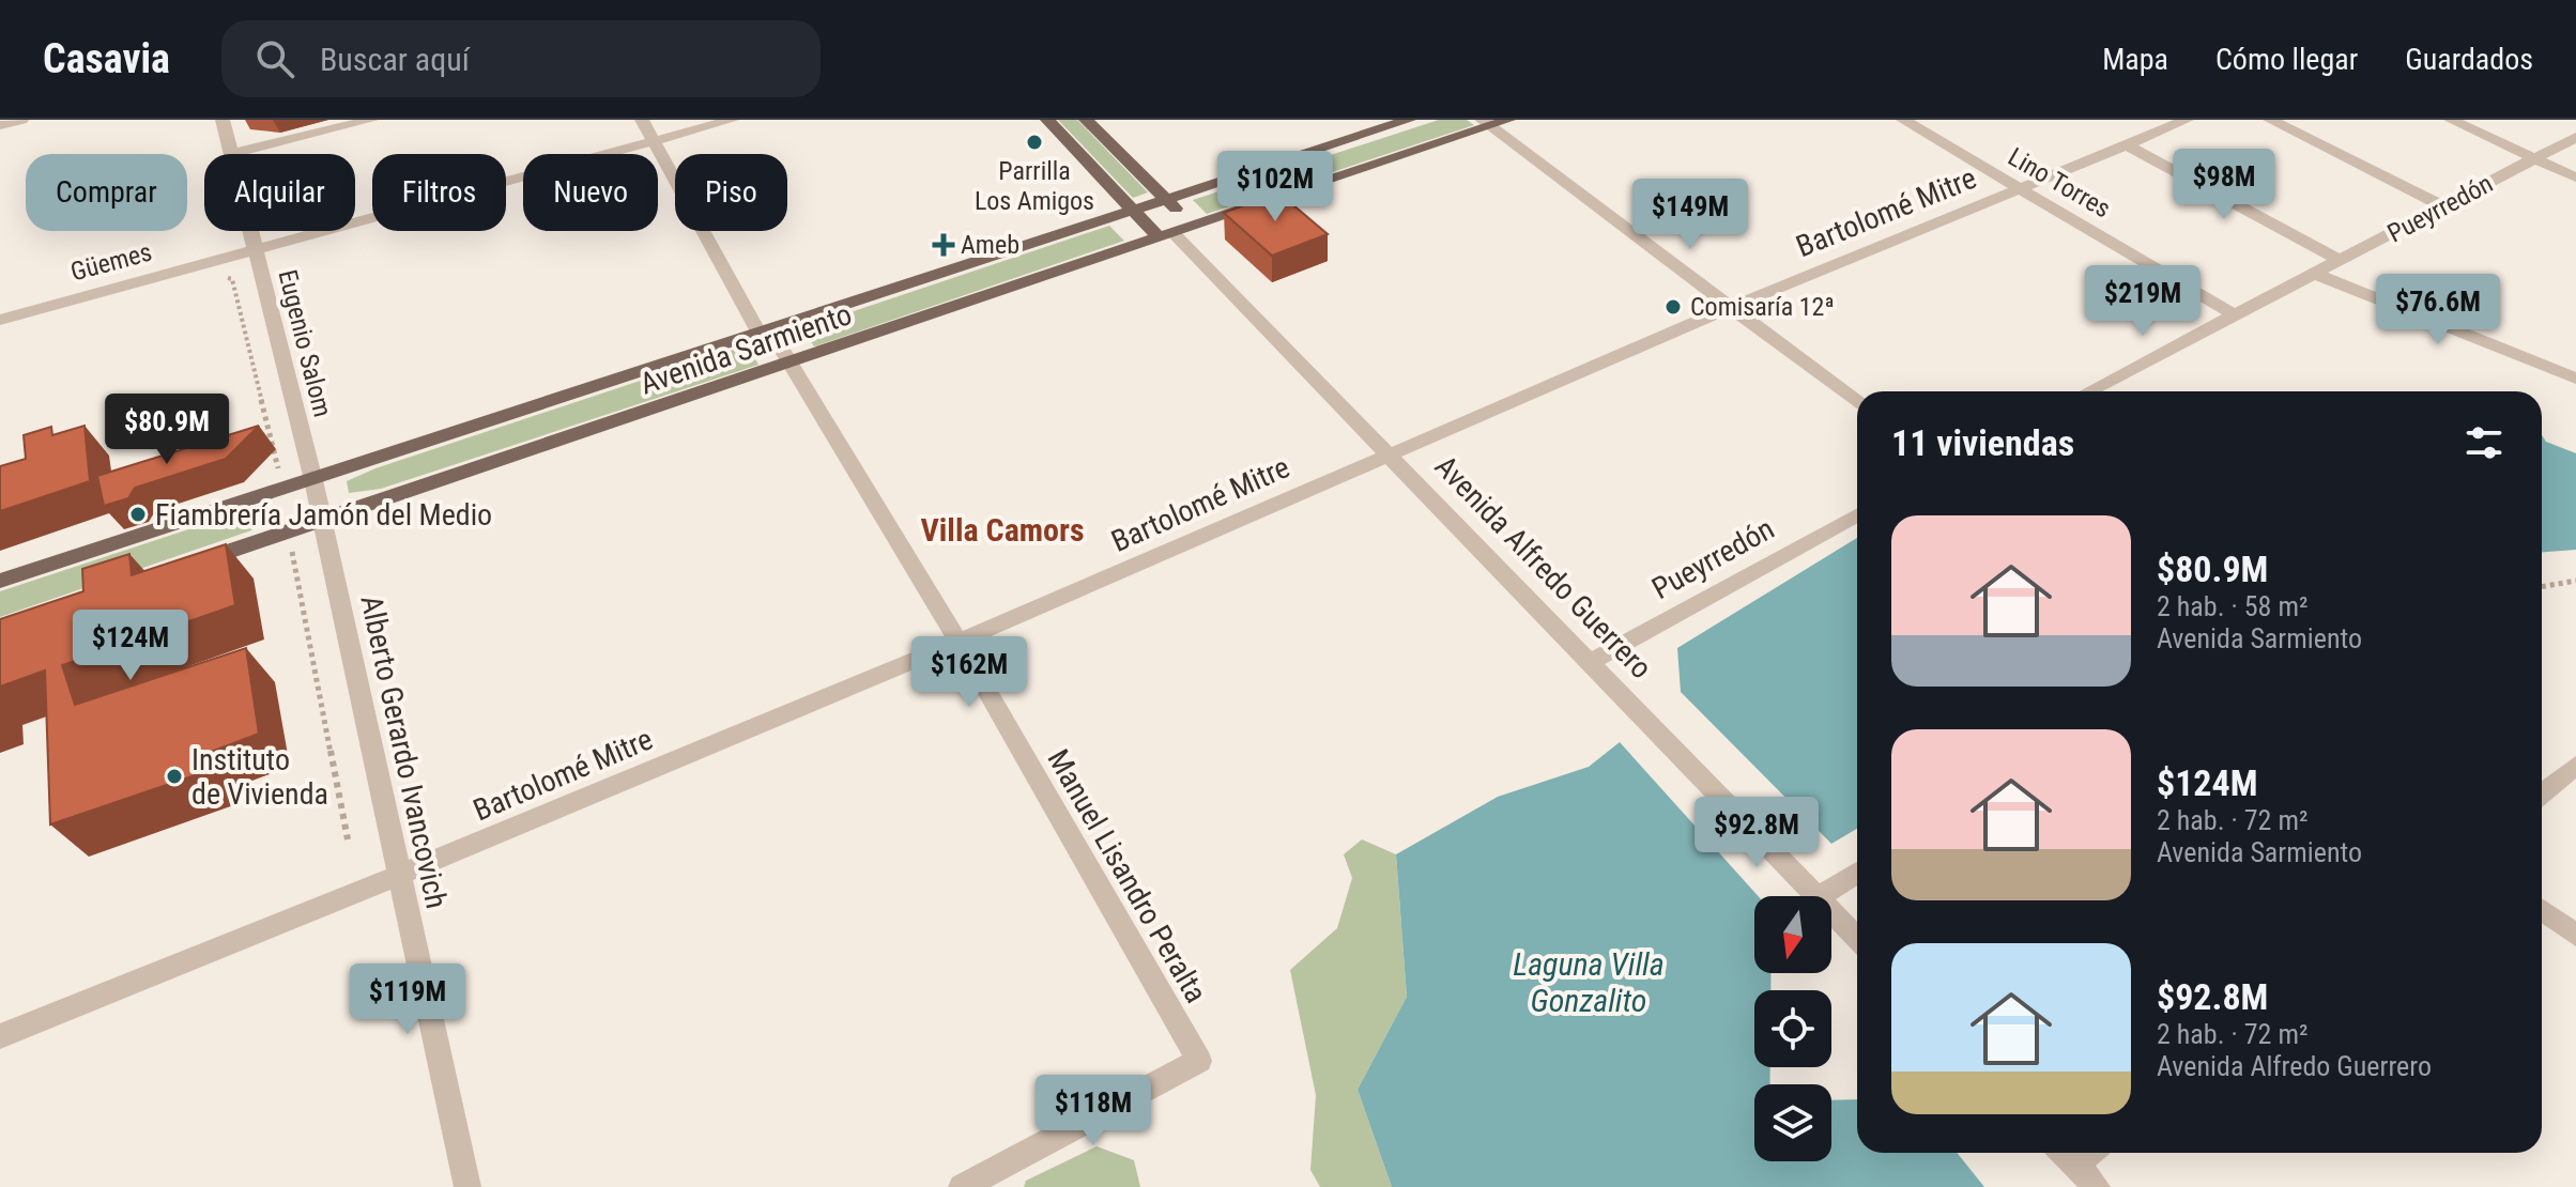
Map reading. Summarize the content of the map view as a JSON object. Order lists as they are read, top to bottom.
{
  "streets": {
    "main road": ["Avenida Sarmiento"],
    "street": [
      "Lino Torres",
      "Pueyrredón",
      "Bartolomé Mitre",
      "Güemes",
      "Eugenio Salom",
      "Avenida Alfredo Guerrero",
      "Alberto Gerardo Ivancovich",
      "Manuel Lisandro Peralta"
    ]
  },
  "crossings": [
    ["Lino Torres", "Pueyrredón"],
    ["Lino Torres", "Bartolomé Mitre"],
    ["Pueyrredón", "Avenida Alfredo Guerrero"],
    ["Bartolomé Mitre", "Avenida Alfredo Guerrero"],
    ["Bartolomé Mitre", "Alberto Gerardo Ivancovich"],
    ["Bartolomé Mitre", "Manuel Lisandro Peralta"],
    ["Güemes", "Eugenio Salom"],
    ["Güemes", "Manuel Lisandro Peralta"],
    ["Eugenio Salom", "Avenida Sarmiento"],
    ["Eugenio Salom", "Alberto Gerardo Ivancovich"],
    ["Avenida Sarmiento", "Avenida Alfredo Guerrero"],
    ["Avenida Sarmiento", "Alberto Gerardo Ivancovich"],
    ["Avenida Sarmiento", "Manuel Lisandro Peralta"]
  ],
  "districts": ["Villa Camors"],
  "water": ["Laguna Villa Gonzalito"],
  "places": {
    "other": [
      "Parrilla Los Amigos",
      "Comisaría 12ª",
      "Fiambrería Jamón del Medio",
      "Instituto de Vivienda"
    ],
    "health": ["Ameb"]
  },
  "north": "bottom",
  "page": {
    "header": "Casavia",
    "search": "Buscar aquí",
    "nav": ["Mapa", "Cómo llegar", "Guardados"],
    "price": [
      "$98M",
      "$102M",
      "$149M",
      "$219M",
      "$76.6M",
      "$80.9M",
      "$124M",
      "$162M",
      "$92.8M",
      "$119M",
      "$118M"
    ],
    "chip": [
      "Comprar",
      "Alquilar",
      "Filtros",
      "Nuevo",
      "Piso"
    ],
    "heading": "11 viviendas",
    "list": [
      {
        "name": "$80.9M",
        "note": "2 hab. · 58 m² · Avenida Sarmiento"
      },
      {
        "name": "$124M",
        "note": "2 hab. · 72 m² · Avenida Sarmiento"
      },
      {
        "name": "$92.8M",
        "note": "2 hab. · 72 m² · Avenida Alfredo Guerrero"
      }
    ]
  }
}
